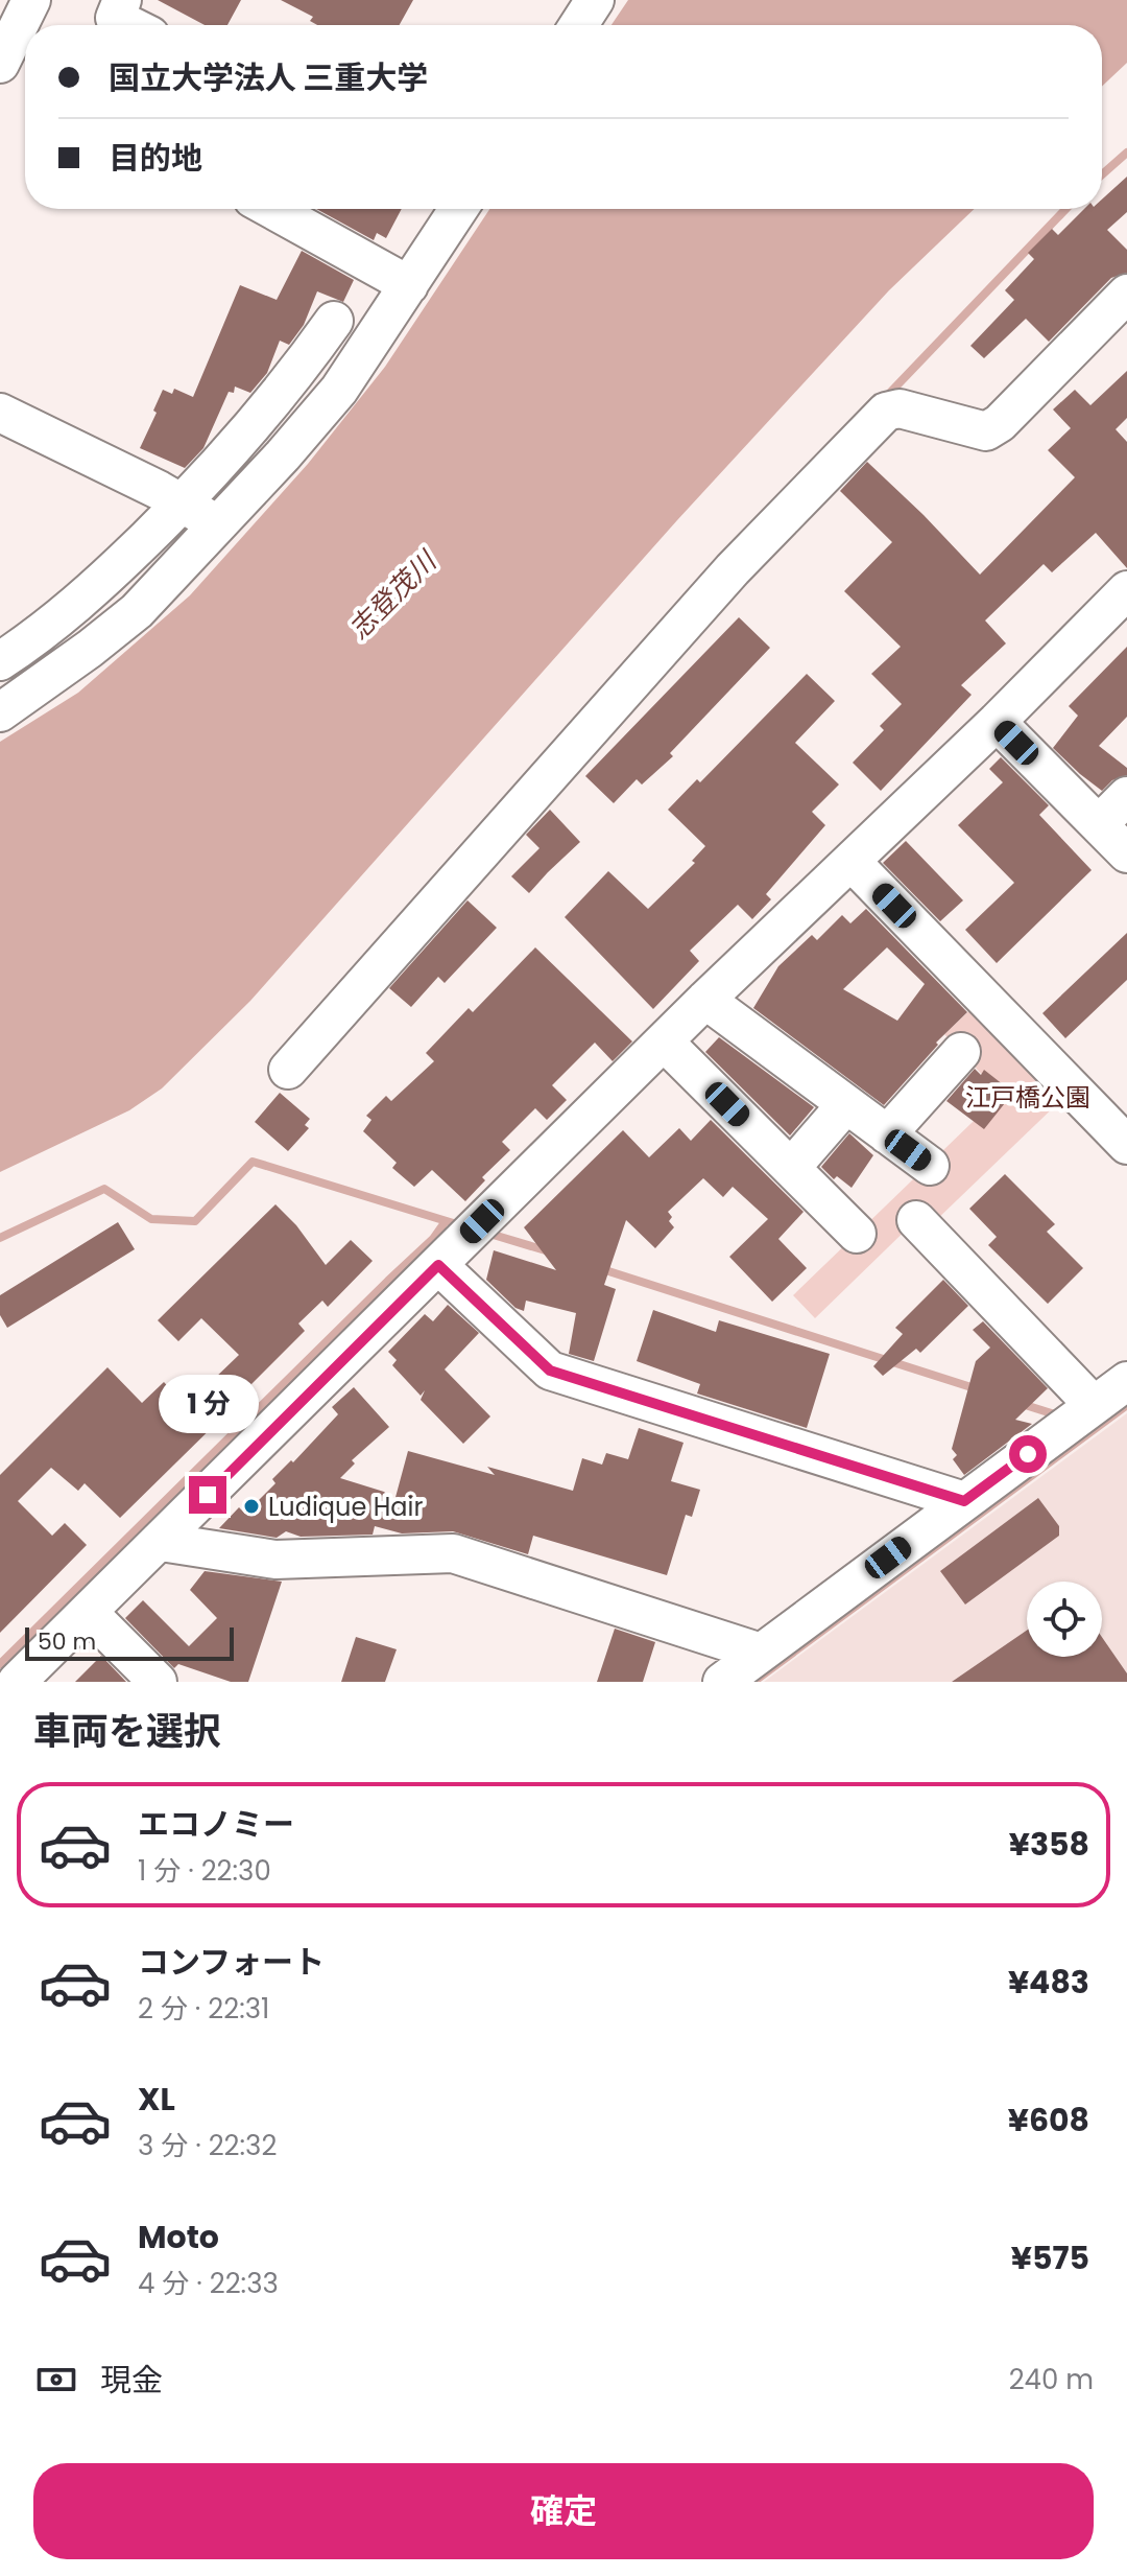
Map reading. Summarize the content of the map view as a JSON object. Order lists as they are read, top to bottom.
{
  "water": ["志登茂川"],
  "parks": ["江戸橋公園"],
  "places": ["Ludique Hair"],
  "scale_bar": "50 m",
  "page": {
    "banner": ["国立大学法人 三重大学", "目的地"],
    "bubble": "1 分",
    "scale": "50 m",
    "heading": "車両を選択",
    "list": [
      {
        "name": "エコノミー",
        "note": "1 分 · 22:30",
        "value": "¥358"
      },
      {
        "name": "コンフォート",
        "note": "2 分 · 22:31",
        "value": "¥483"
      },
      {
        "name": "XL",
        "note": "3 分 · 22:32",
        "value": "¥608"
      },
      {
        "name": "Moto",
        "note": "4 分 · 22:33",
        "value": "¥575"
      }
    ],
    "pay": ["現金", "240 m"],
    "buttons": "確定"
  }
}
